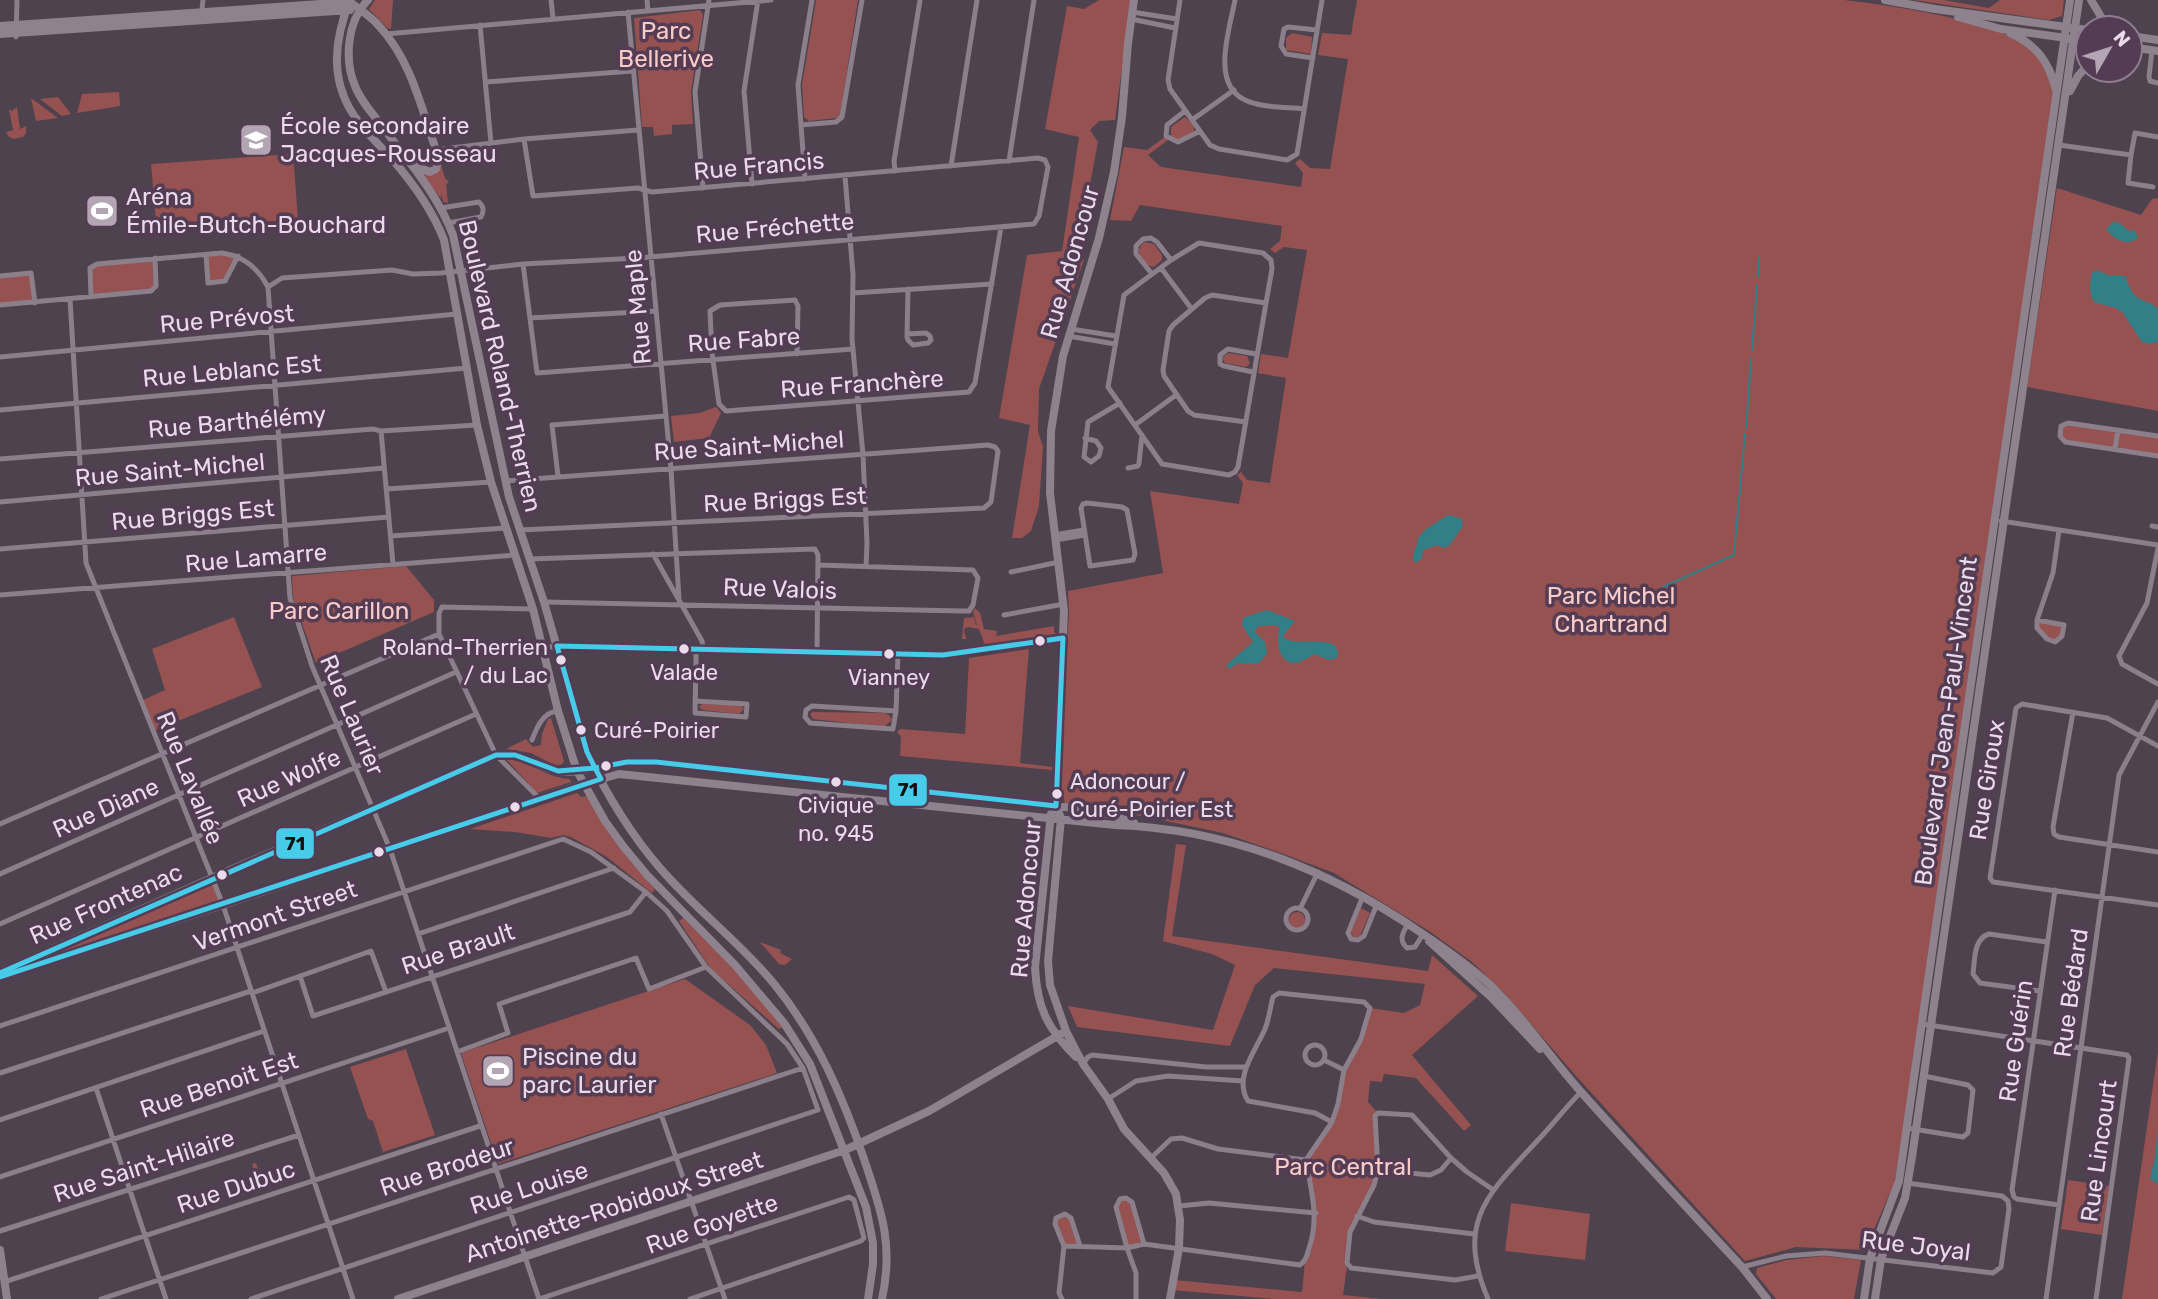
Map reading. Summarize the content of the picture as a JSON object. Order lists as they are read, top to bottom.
{
  "streets": {
    "street": [
      "Rue Francis",
      "Rue Fréchette",
      "Rue Adoncour",
      "Rue Maple",
      "Rue Prévost",
      "Rue Fabre",
      "Boulevard Roland-Therrien",
      "Rue Leblanc Est",
      "Rue Franchère",
      "Rue Barthélémy",
      "Rue Saint-Michel",
      "Rue Briggs Est",
      "Rue Lamarre",
      "Rue Valois",
      "Rue Laurier",
      "Boulevard Jean-Paul-Vincent",
      "Rue Lavallée",
      "Rue Wolfe",
      "Rue Giroux",
      "Rue Diane",
      "Rue Frontenac",
      "Vermont Street",
      "Rue Brault",
      "Rue Bédard",
      "Rue Guérin",
      "Rue Benoit Est",
      "Rue Lincourt",
      "Rue Saint-Hilaire",
      "Rue Brodeur",
      "Rue Dubuc",
      "Rue Louise",
      "Antoinette-Robidoux Street",
      "Rue Goyette",
      "Rue Joyal"
    ]
  },
  "crossings": [
    ["Rue Francis", "Rue Fréchette"],
    ["Rue Francis", "Rue Maple"],
    ["Rue Fréchette", "Rue Maple"],
    ["Rue Fréchette", "Rue Fabre"],
    ["Rue Fréchette", "Boulevard Roland-Therrien"],
    ["Rue Fréchette", "Rue Franchère"],
    ["Rue Fréchette", "Rue Laurier"],
    ["Rue Adoncour", "Antoinette-Robidoux Street"],
    ["Rue Maple", "Rue Fabre"],
    ["Rue Maple", "Rue Saint-Michel"],
    ["Rue Maple", "Rue Briggs Est"],
    ["Rue Maple", "Rue Valois"],
    ["Rue Prévost", "Boulevard Roland-Therrien"],
    ["Rue Prévost", "Rue Laurier"],
    ["Rue Prévost", "Rue Lavallée"],
    ["Rue Fabre", "Rue Franchère"],
    ["Boulevard Roland-Therrien", "Rue Leblanc Est"],
    ["Boulevard Roland-Therrien", "Rue Barthélémy"],
    ["Boulevard Roland-Therrien", "Rue Saint-Michel"],
    ["Boulevard Roland-Therrien", "Rue Briggs Est"],
    ["Boulevard Roland-Therrien", "Rue Lamarre"],
    ["Boulevard Roland-Therrien", "Rue Valois"],
    ["Boulevard Roland-Therrien", "Antoinette-Robidoux Street"],
    ["Rue Leblanc Est", "Rue Laurier"],
    ["Rue Leblanc Est", "Rue Lavallée"],
    ["Rue Barthélémy", "Rue Laurier"],
    ["Rue Barthélémy", "Rue Lavallée"],
    ["Rue Saint-Michel", "Rue Briggs Est"],
    ["Rue Saint-Michel", "Rue Laurier"],
    ["Rue Saint-Michel", "Rue Lavallée"],
    ["Rue Briggs Est", "Rue Laurier"],
    ["Rue Briggs Est", "Rue Lavallée"],
    ["Rue Lamarre", "Rue Laurier"],
    ["Rue Lamarre", "Rue Lavallée"],
    ["Rue Laurier", "Rue Wolfe"],
    ["Rue Laurier", "Rue Diane"],
    ["Rue Laurier", "Rue Frontenac"],
    ["Rue Laurier", "Vermont Street"],
    ["Rue Laurier", "Rue Brault"],
    ["Rue Laurier", "Rue Benoit Est"],
    ["Rue Laurier", "Rue Brodeur"],
    ["Rue Laurier", "Rue Dubuc"],
    ["Rue Laurier", "Rue Louise"],
    ["Rue Laurier", "Antoinette-Robidoux Street"],
    ["Rue Laurier", "Rue Goyette"],
    ["Boulevard Jean-Paul-Vincent", "Rue Joyal"],
    ["Rue Lavallée", "Rue Wolfe"],
    ["Rue Lavallée", "Rue Diane"],
    ["Rue Lavallée", "Rue Frontenac"],
    ["Rue Lavallée", "Vermont Street"],
    ["Rue Lavallée", "Rue Benoit Est"],
    ["Rue Lavallée", "Rue Saint-Hilaire"],
    ["Rue Lavallée", "Rue Brodeur"],
    ["Rue Lavallée", "Rue Dubuc"],
    ["Rue Lavallée", "Rue Louise"],
    ["Rue Giroux", "Rue Bédard"],
    ["Rue Giroux", "Rue Guérin"],
    ["Rue Bédard", "Rue Guérin"],
    ["Rue Bédard", "Rue Lincourt"],
    ["Rue Brodeur", "Rue Louise"]
  ],
  "parks": [
    "Parc Bellerive",
    "Parc Michel Chartrand",
    "Parc Carillon",
    "Parc Central"
  ],
  "places": {
    "school or university": ["École secondaire Jacques-Rousseau"],
    "sports": ["Aréna Émile-Butch-Bouchard", "Piscine du parc Laurier"],
    "other": [
      "Valade",
      "Vianney",
      "Roland-Therrien / du Lac",
      "Curé-Poirier",
      "Civique no. 945",
      "Adoncour / Curé-Poirier Est"
    ]
  },
  "lines": ["transit line 71"],
  "north": "top right"
}
